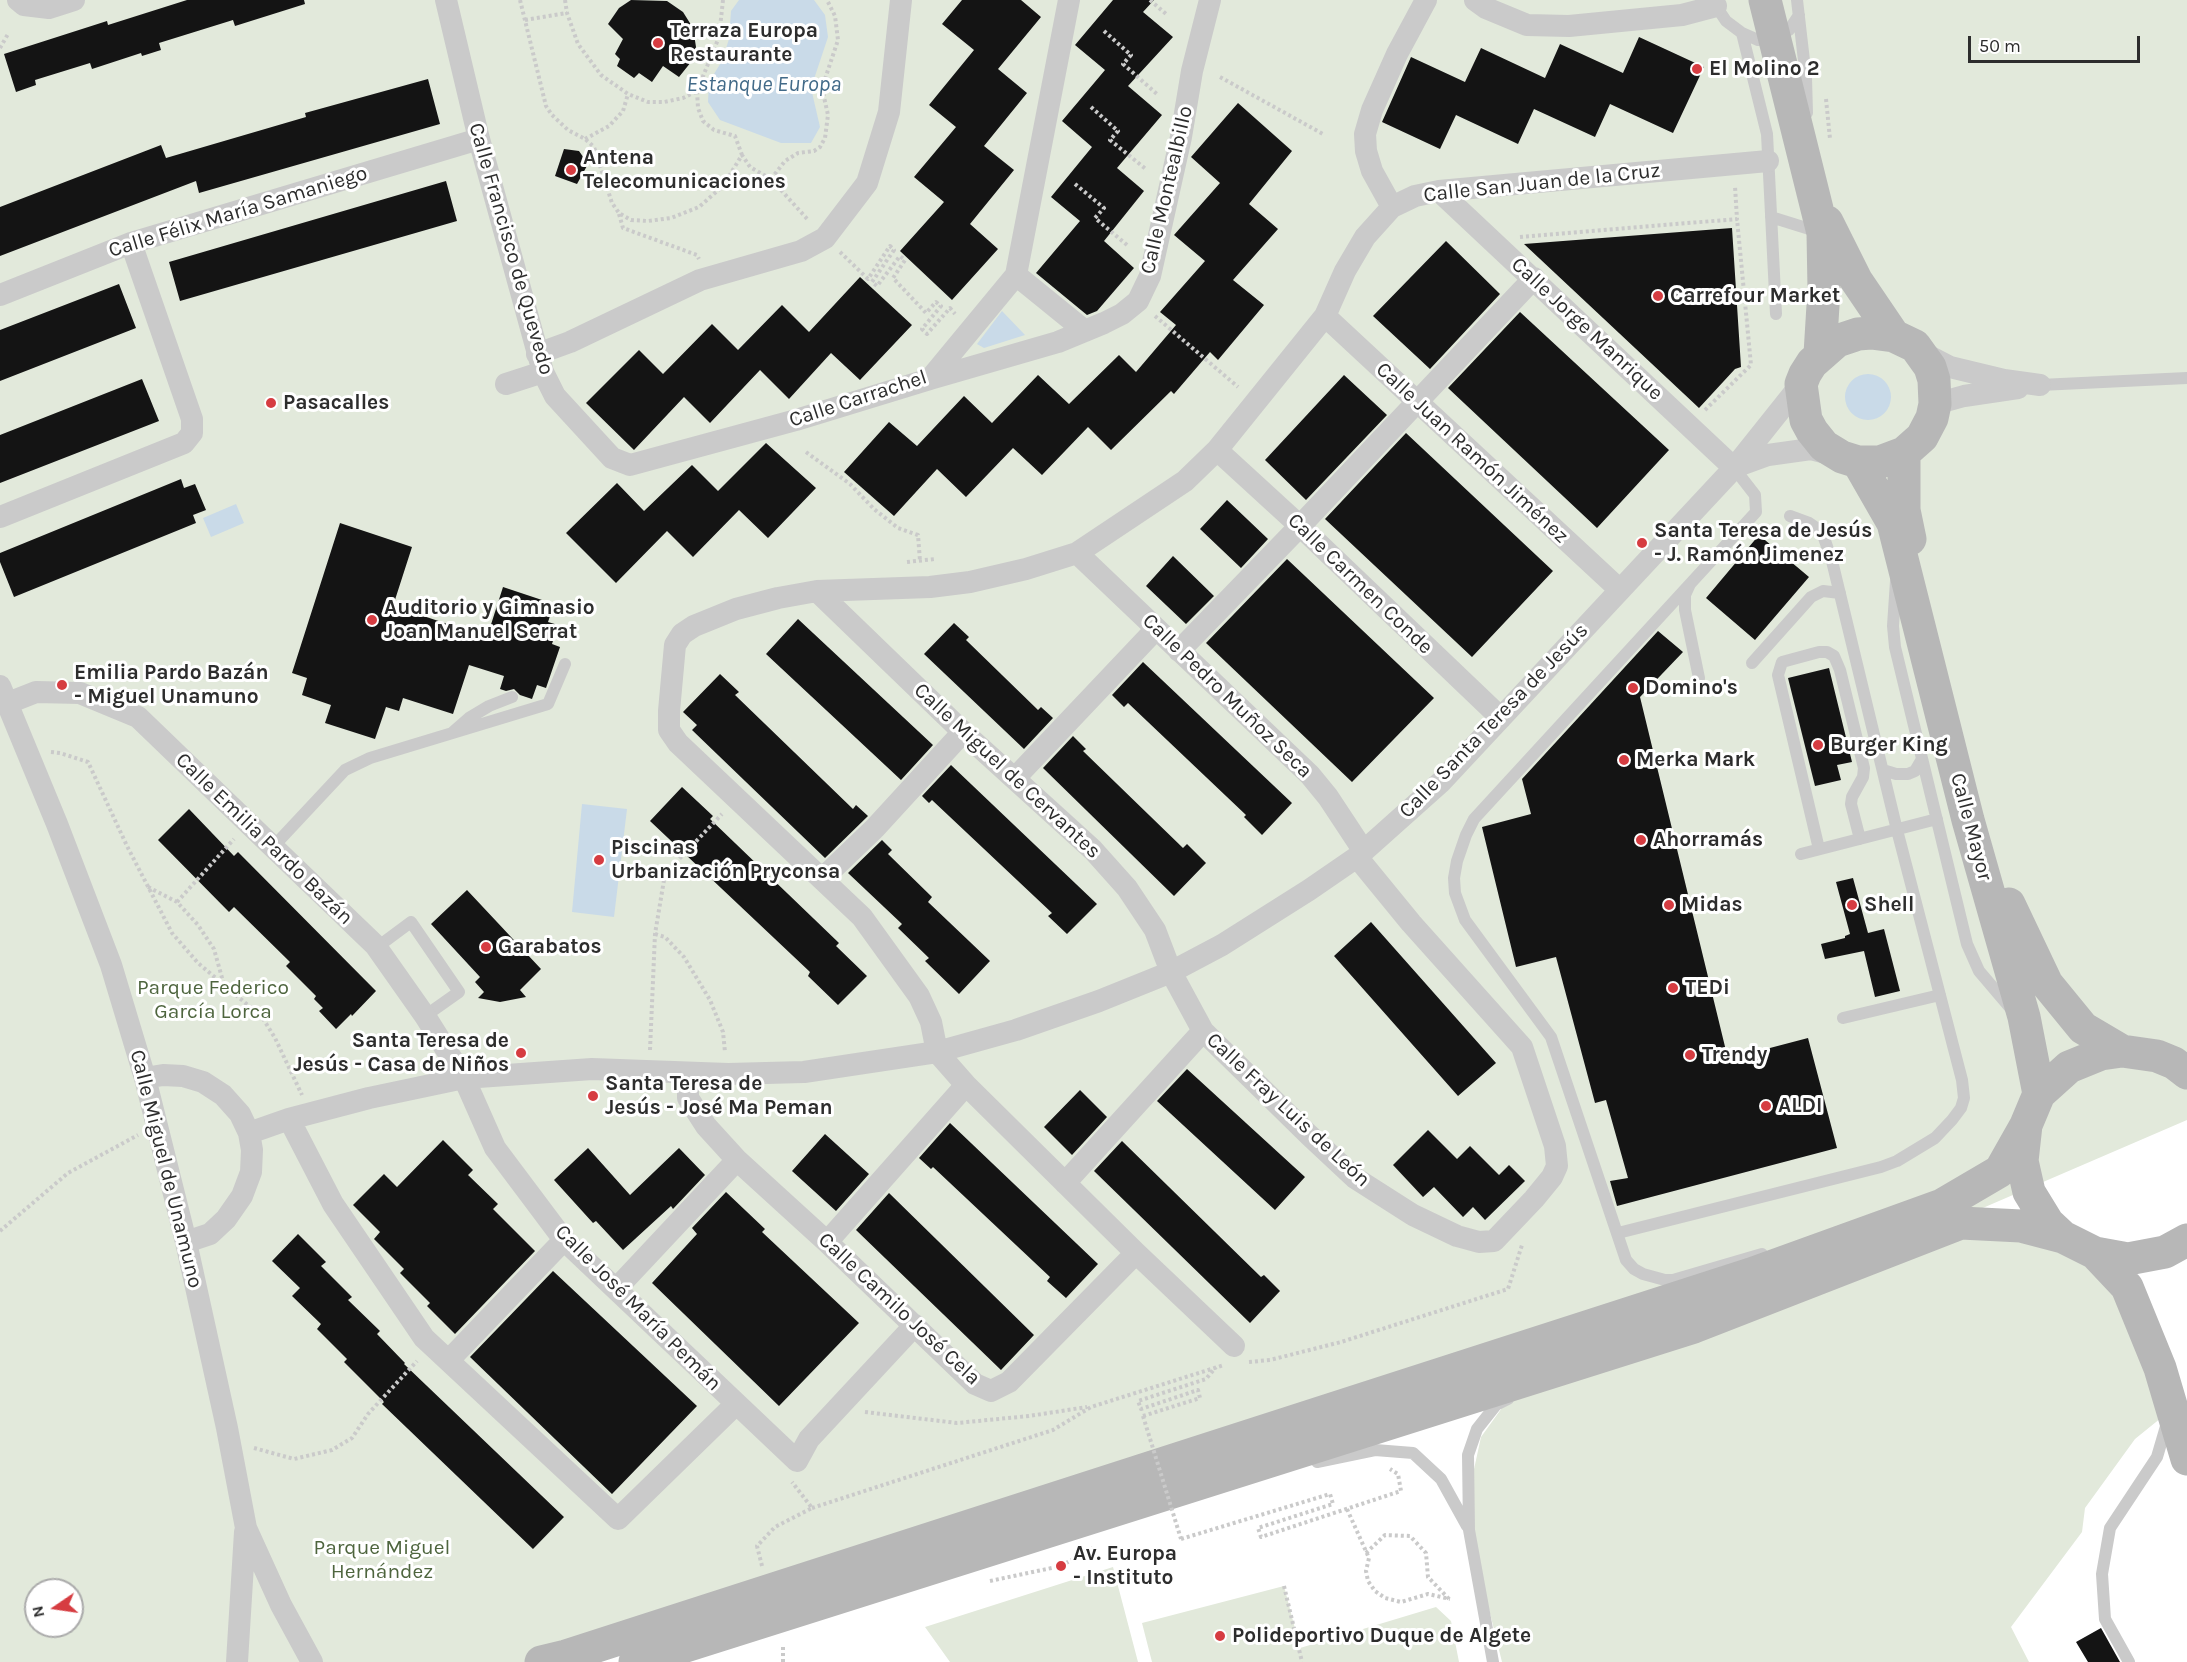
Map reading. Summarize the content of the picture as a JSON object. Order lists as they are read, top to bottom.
{
  "streets": {
    "main road": ["Calle Mayor"],
    "street": [
      "Calle San Juan de la Cruz",
      "Calle Montealbillo",
      "Calle Félix María Samaniego",
      "Calle Francisco de Quevedo",
      "Calle Jorge Manrique",
      "Calle Carrachel",
      "Calle Juan Ramón Jiménez",
      "Calle Carmen Conde",
      "Calle Pedro Muñoz Seca",
      "Calle Santa Teresa de Jesús",
      "Calle Miguel de Cervantes",
      "Calle Emilia Pardo Bazán",
      "Calle Fray Luis de León",
      "Calle Miguel de Unamuno",
      "Calle José María Pemán",
      "Calle Camilo José Cela"
    ]
  },
  "crossings": [
    ["Calle San Juan de la Cruz", "Calle Jorge Manrique"],
    ["Calle San Juan de la Cruz", "Calle Juan Ramón Jiménez"],
    ["Calle San Juan de la Cruz", "Calle Carmen Conde"],
    ["Calle San Juan de la Cruz", "Calle Pedro Muñoz Seca"],
    ["Calle San Juan de la Cruz", "Calle Santa Teresa de Jesús"],
    ["Calle San Juan de la Cruz", "Calle Miguel de Cervantes"],
    ["Calle Montealbillo", "Calle Carrachel"],
    ["Calle Félix María Samaniego", "Calle Francisco de Quevedo"],
    ["Calle Francisco de Quevedo", "Calle Carrachel"],
    ["Calle Jorge Manrique", "Calle Santa Teresa de Jesús"],
    ["Calle Juan Ramón Jiménez", "Calle Santa Teresa de Jesús"],
    ["Calle Carmen Conde", "Calle Santa Teresa de Jesús"],
    ["Calle Pedro Muñoz Seca", "Calle Santa Teresa de Jesús"],
    ["Calle Pedro Muñoz Seca", "Calle Fray Luis de León"],
    ["Calle Santa Teresa de Jesús", "Calle Miguel de Cervantes"],
    ["Calle Santa Teresa de Jesús", "Calle Mayor"],
    ["Calle Santa Teresa de Jesús", "Calle Emilia Pardo Bazán"],
    ["Calle Santa Teresa de Jesús", "Calle Fray Luis de León"],
    ["Calle Santa Teresa de Jesús", "Calle José María Pemán"],
    ["Calle Santa Teresa de Jesús", "Calle Camilo José Cela"],
    ["Calle Miguel de Cervantes", "Calle Fray Luis de León"],
    ["Calle Emilia Pardo Bazán", "Calle Miguel de Unamuno"],
    ["Calle Emilia Pardo Bazán", "Calle José María Pemán"]
  ],
  "water": ["Estanque Europa"],
  "parks": ["Parque Federico García Lorca", "Parque Miguel Hernández"],
  "places": [
    "Terraza Europa Restaurante",
    "El Molino 2",
    "Antena Telecomunicaciones",
    "Carrefour Market",
    "Pasacalles",
    "Santa Teresa de Jesús - J. Ramón Jimenez",
    "Auditorio y Gimnasio Joan Manuel Serrat",
    "Emilia Pardo Bazán - Miguel Unamuno",
    "Domino's",
    "Burger King",
    "Merka Mark",
    "Ahorramás",
    "Piscinas Urbanización Pryconsa",
    "Midas",
    "Shell",
    "Garabatos",
    "TEDi",
    "Santa Teresa de Jesús - Casa de Niños",
    "Trendy",
    "Santa Teresa de Jesús - José Mª Peman",
    "ALDI",
    "Av. Europa - Instituto",
    "Polideportivo Duque de Algete"
  ],
  "scale_bar": "50 m",
  "north": "left"
}
